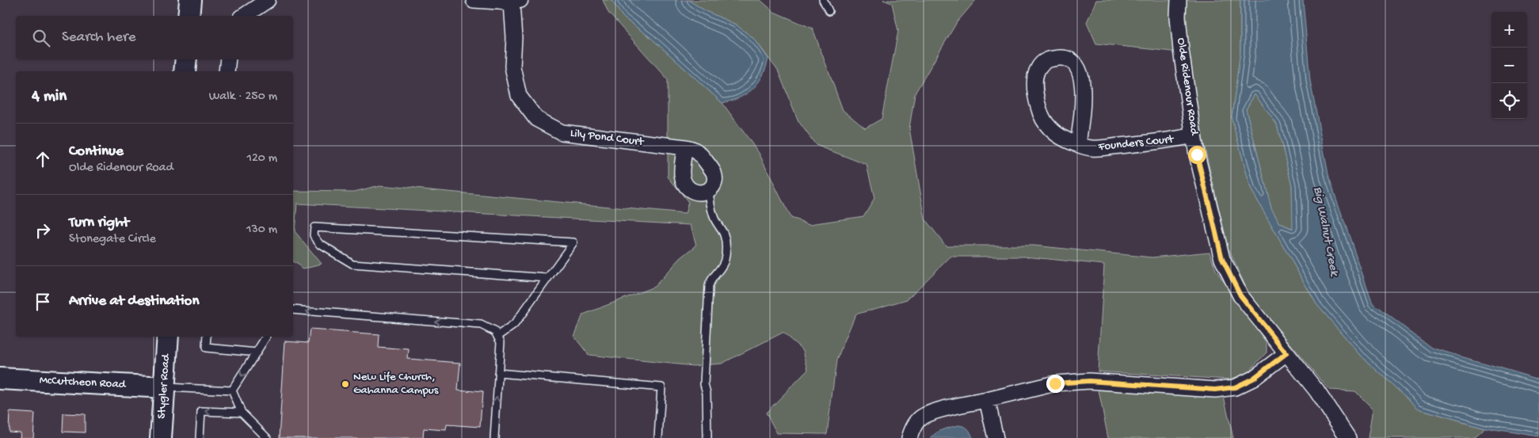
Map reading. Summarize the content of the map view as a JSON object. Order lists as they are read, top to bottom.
{
  "streets": {
    "main road": ["McCutcheon Road", "Stygler Road"],
    "street": ["Olde Ridenour Road", "Lily Pond Court", "Founders Court"]
  },
  "crossings": [
    ["Olde Ridenour Road", "Founders Court"],
    ["McCutcheon Road", "Stygler Road"]
  ],
  "water": ["Big Walnut Creek"],
  "places": ["New Life Church, Gahanna Campus"],
  "page": {
    "map_buttons": ["+", "−"],
    "search": "Search here",
    "heading": ["4 min", "Walk · 250 m"],
    "list": [
      ["Continue", "Olde Ridenour Road", "120 m"],
      ["Turn right", "Stonegate Circle", "130 m"],
      "Arrive at destination"
    ]
  }
}
